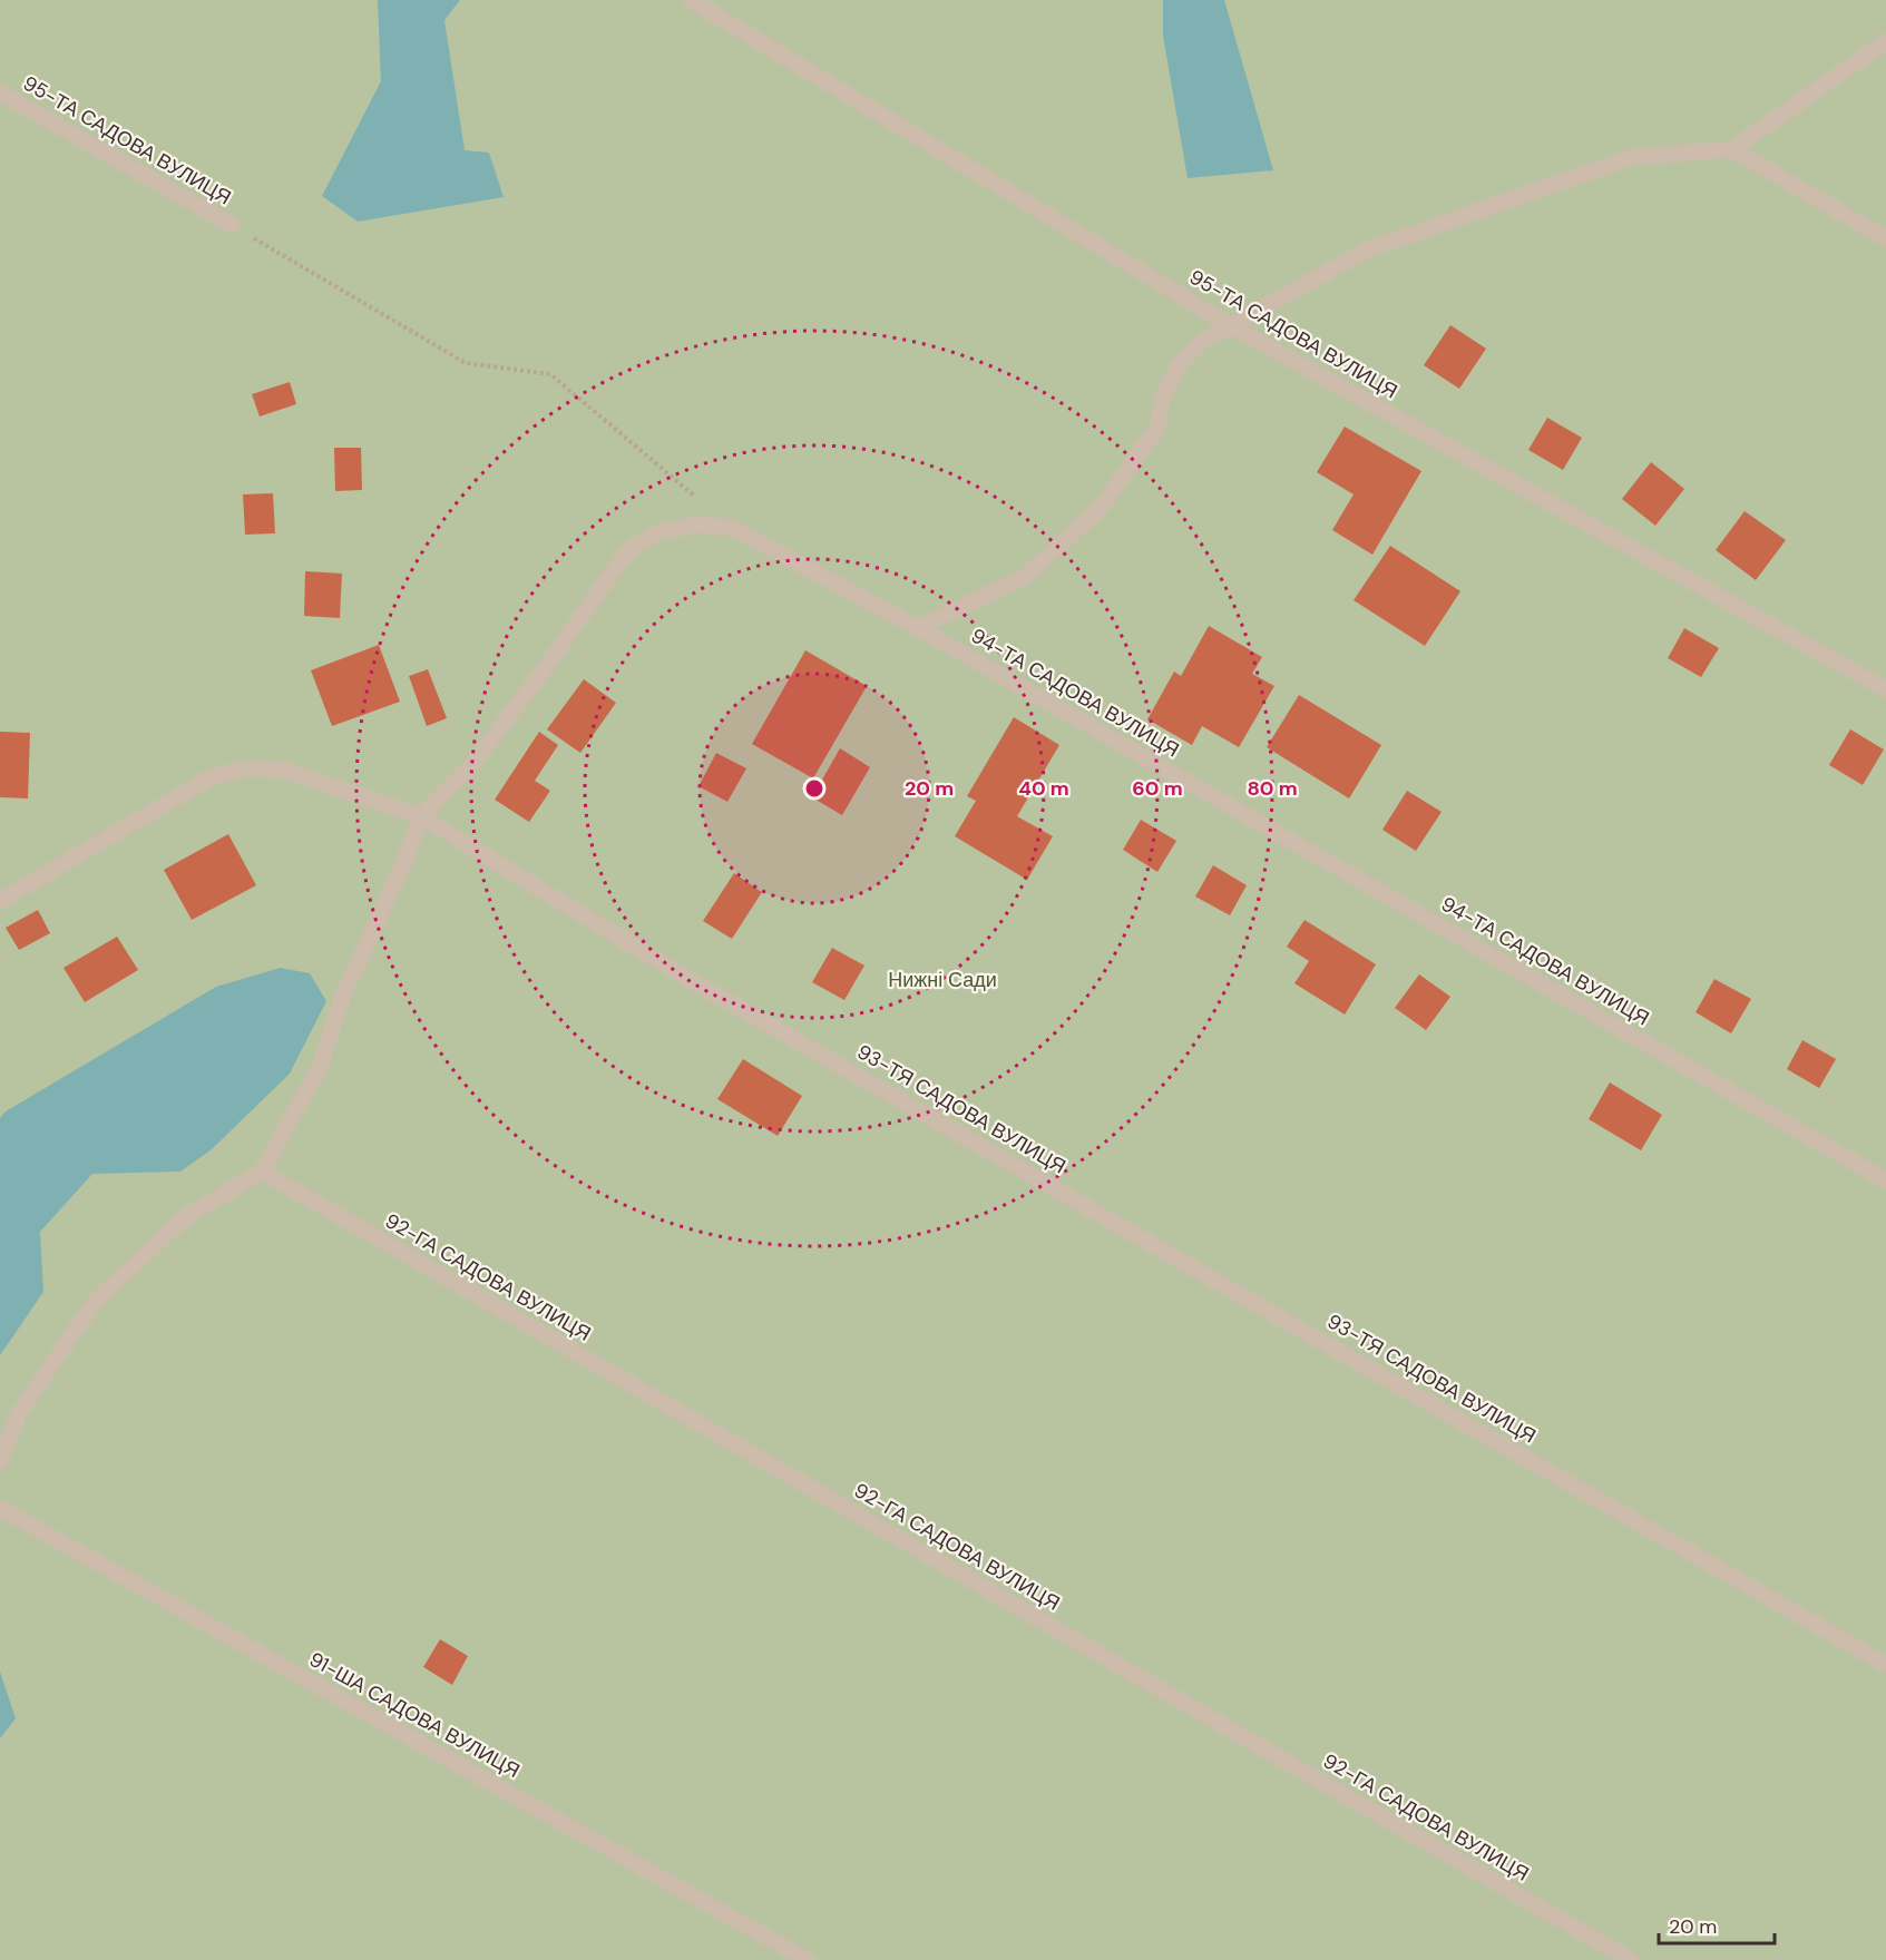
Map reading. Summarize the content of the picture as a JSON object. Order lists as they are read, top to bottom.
{
  "streets": {
    "street": [
      "95-ТА САДОВА ВУЛИЦЯ",
      "94-ТА САДОВА ВУЛИЦЯ",
      "93-ТЯ САДОВА ВУЛИЦЯ",
      "92-ГА САДОВА ВУЛИЦЯ",
      "91-ША САДОВА ВУЛИЦЯ"
    ]
  },
  "crossings": [
    ["94-ТА САДОВА ВУЛИЦЯ", "93-ТЯ САДОВА ВУЛИЦЯ"]
  ],
  "parks": ["Нижні Сади"],
  "scale_bar": "20 m",
  "rings": [
    "20 m",
    "40 m",
    "60 m",
    "80 m"
  ]
}
